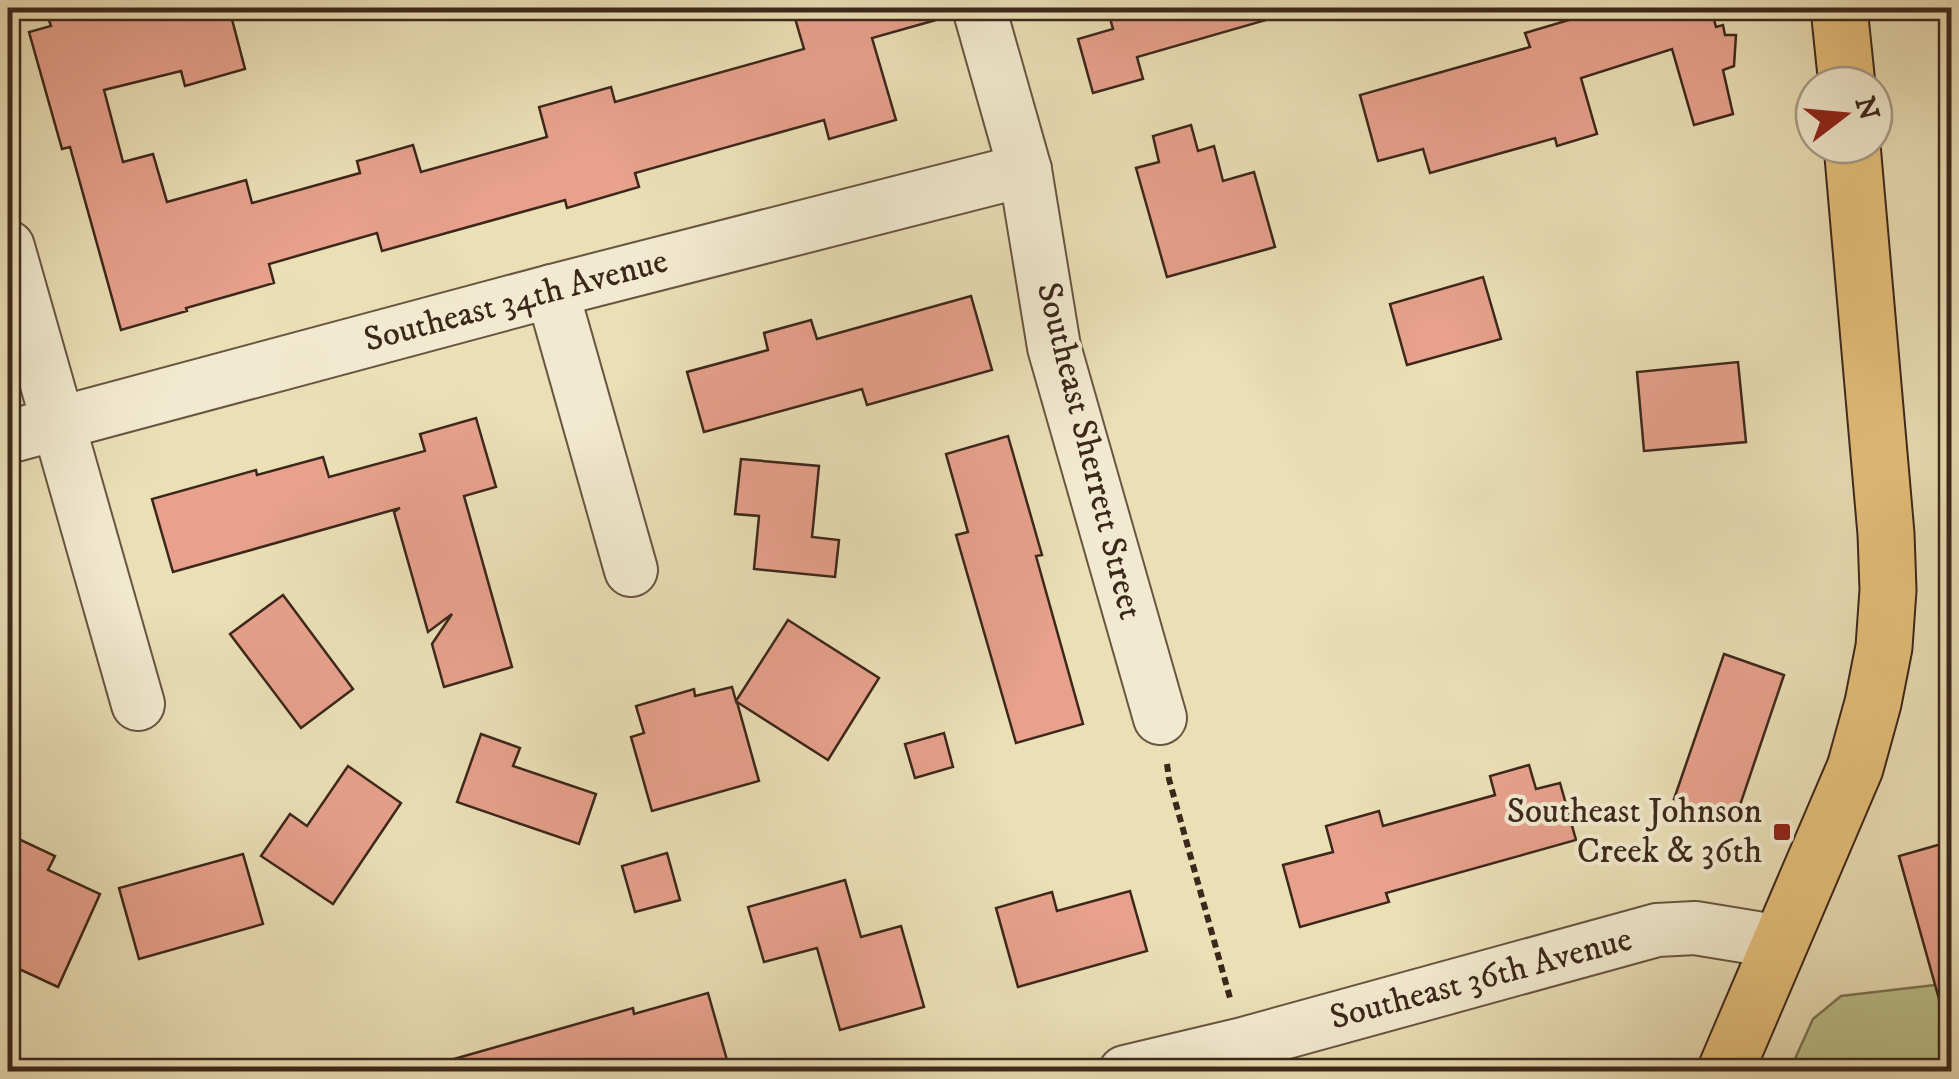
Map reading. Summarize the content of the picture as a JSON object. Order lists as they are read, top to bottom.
{
  "streets": {
    "street": ["Southeast 34th Avenue", "Southeast Sherrett Street", "Southeast 36th Avenue"]
  },
  "crossings": [
    ["Southeast 34th Avenue", "Southeast Sherrett Street"]
  ],
  "places": {
    "transit": ["Southeast Johnson Creek & 36th"]
  },
  "north": "right"
}
